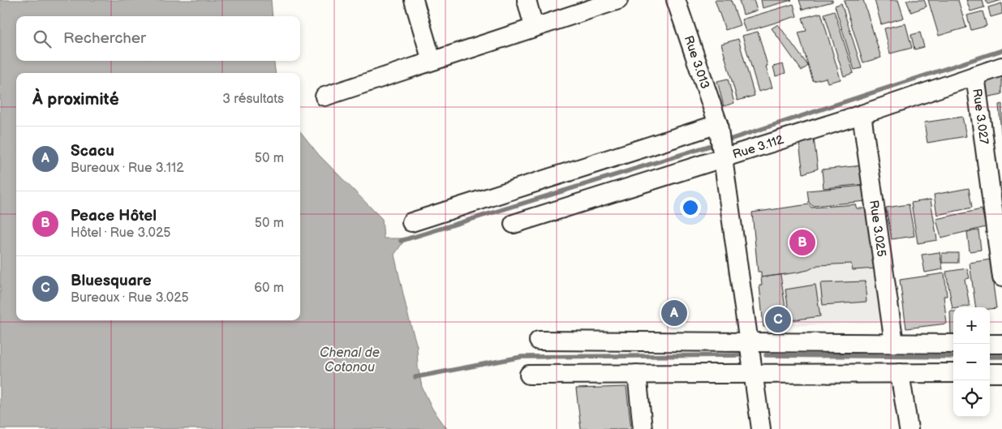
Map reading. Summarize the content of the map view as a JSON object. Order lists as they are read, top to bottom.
{
  "streets": {
    "street": [
      "Rue 3.013",
      "Rue 3.027",
      "Rue 3.112",
      "Rue 3.025"
    ]
  },
  "crossings": [
    ["Rue 3.013", "Rue 3.112"],
    ["Rue 3.027", "Rue 3.112"],
    ["Rue 3.112", "Rue 3.025"]
  ],
  "water": ["Chenal de Cotonou"],
  "page": {
    "search": "Rechercher",
    "heading": ["À proximité", "3 résultats"],
    "list": [
      {
        "mark": "A",
        "name": "Scacu",
        "note": "Bureaux · Rue 3.112",
        "value": "50 m"
      },
      {
        "mark": "B",
        "name": "Peace Hôtel",
        "note": "Hôtel · Rue 3.025",
        "value": "50 m"
      },
      {
        "mark": "C",
        "name": "Bluesquare",
        "note": "Bureaux · Rue 3.025",
        "value": "60 m"
      }
    ],
    "pins": ["B", "A", "C"],
    "map_buttons": ["+", "−"]
  }
}
